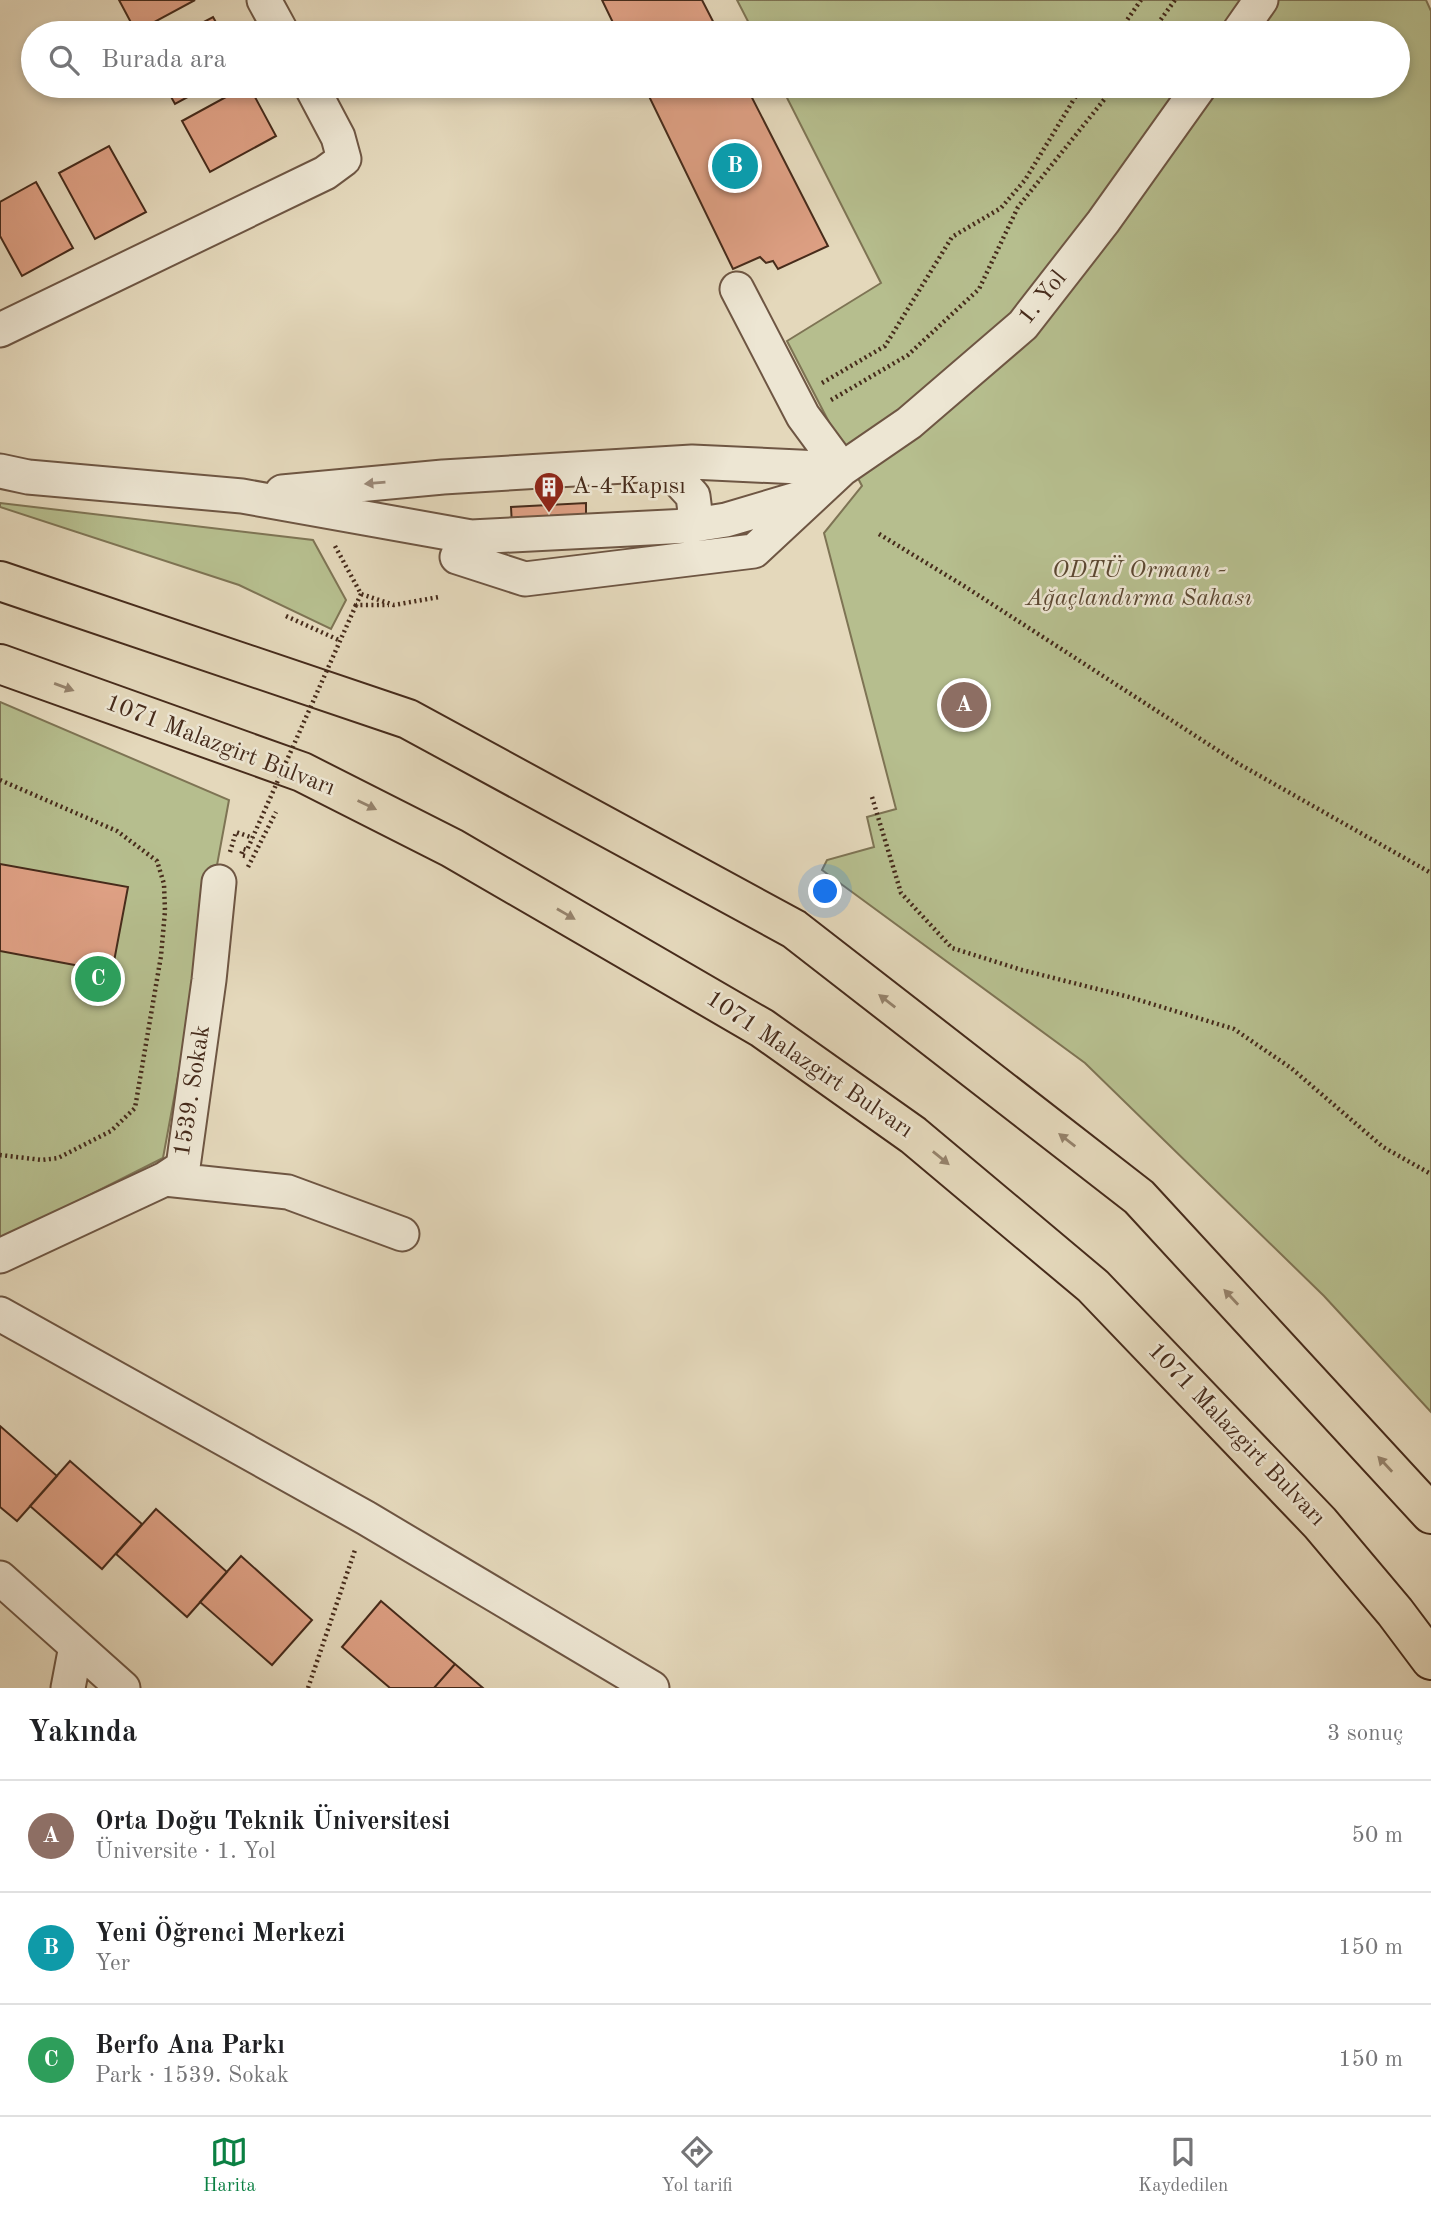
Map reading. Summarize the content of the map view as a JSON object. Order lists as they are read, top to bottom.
{
  "streets": {
    "main road": ["1071 Malazgirt Bulvarı"],
    "street": ["1. Yol", "1539. Sokak"]
  },
  "parks": ["ODTÜ Ormanı - Ağaçlandırma Sahası"],
  "places": {
    "building": ["A-4 Kapısı"]
  },
  "page": {
    "search": "Burada ara",
    "pins": ["B", "A", "C"],
    "heading": ["Yakında", "3 sonuç"],
    "list": [
      {
        "mark": "A",
        "name": "Orta Doğu Teknik Üniversitesi",
        "note": "Üniversite · 1. Yol",
        "value": "50 m"
      },
      {
        "mark": "B",
        "name": "Yeni Öğrenci Merkezi",
        "note": "Yer",
        "value": "150 m"
      },
      {
        "mark": "C",
        "name": "Berfo Ana Parkı",
        "note": "Park · 1539. Sokak",
        "value": "150 m"
      }
    ],
    "nav": ["Harita", "Yol tarifi", "Kaydedilen"]
  }
}
